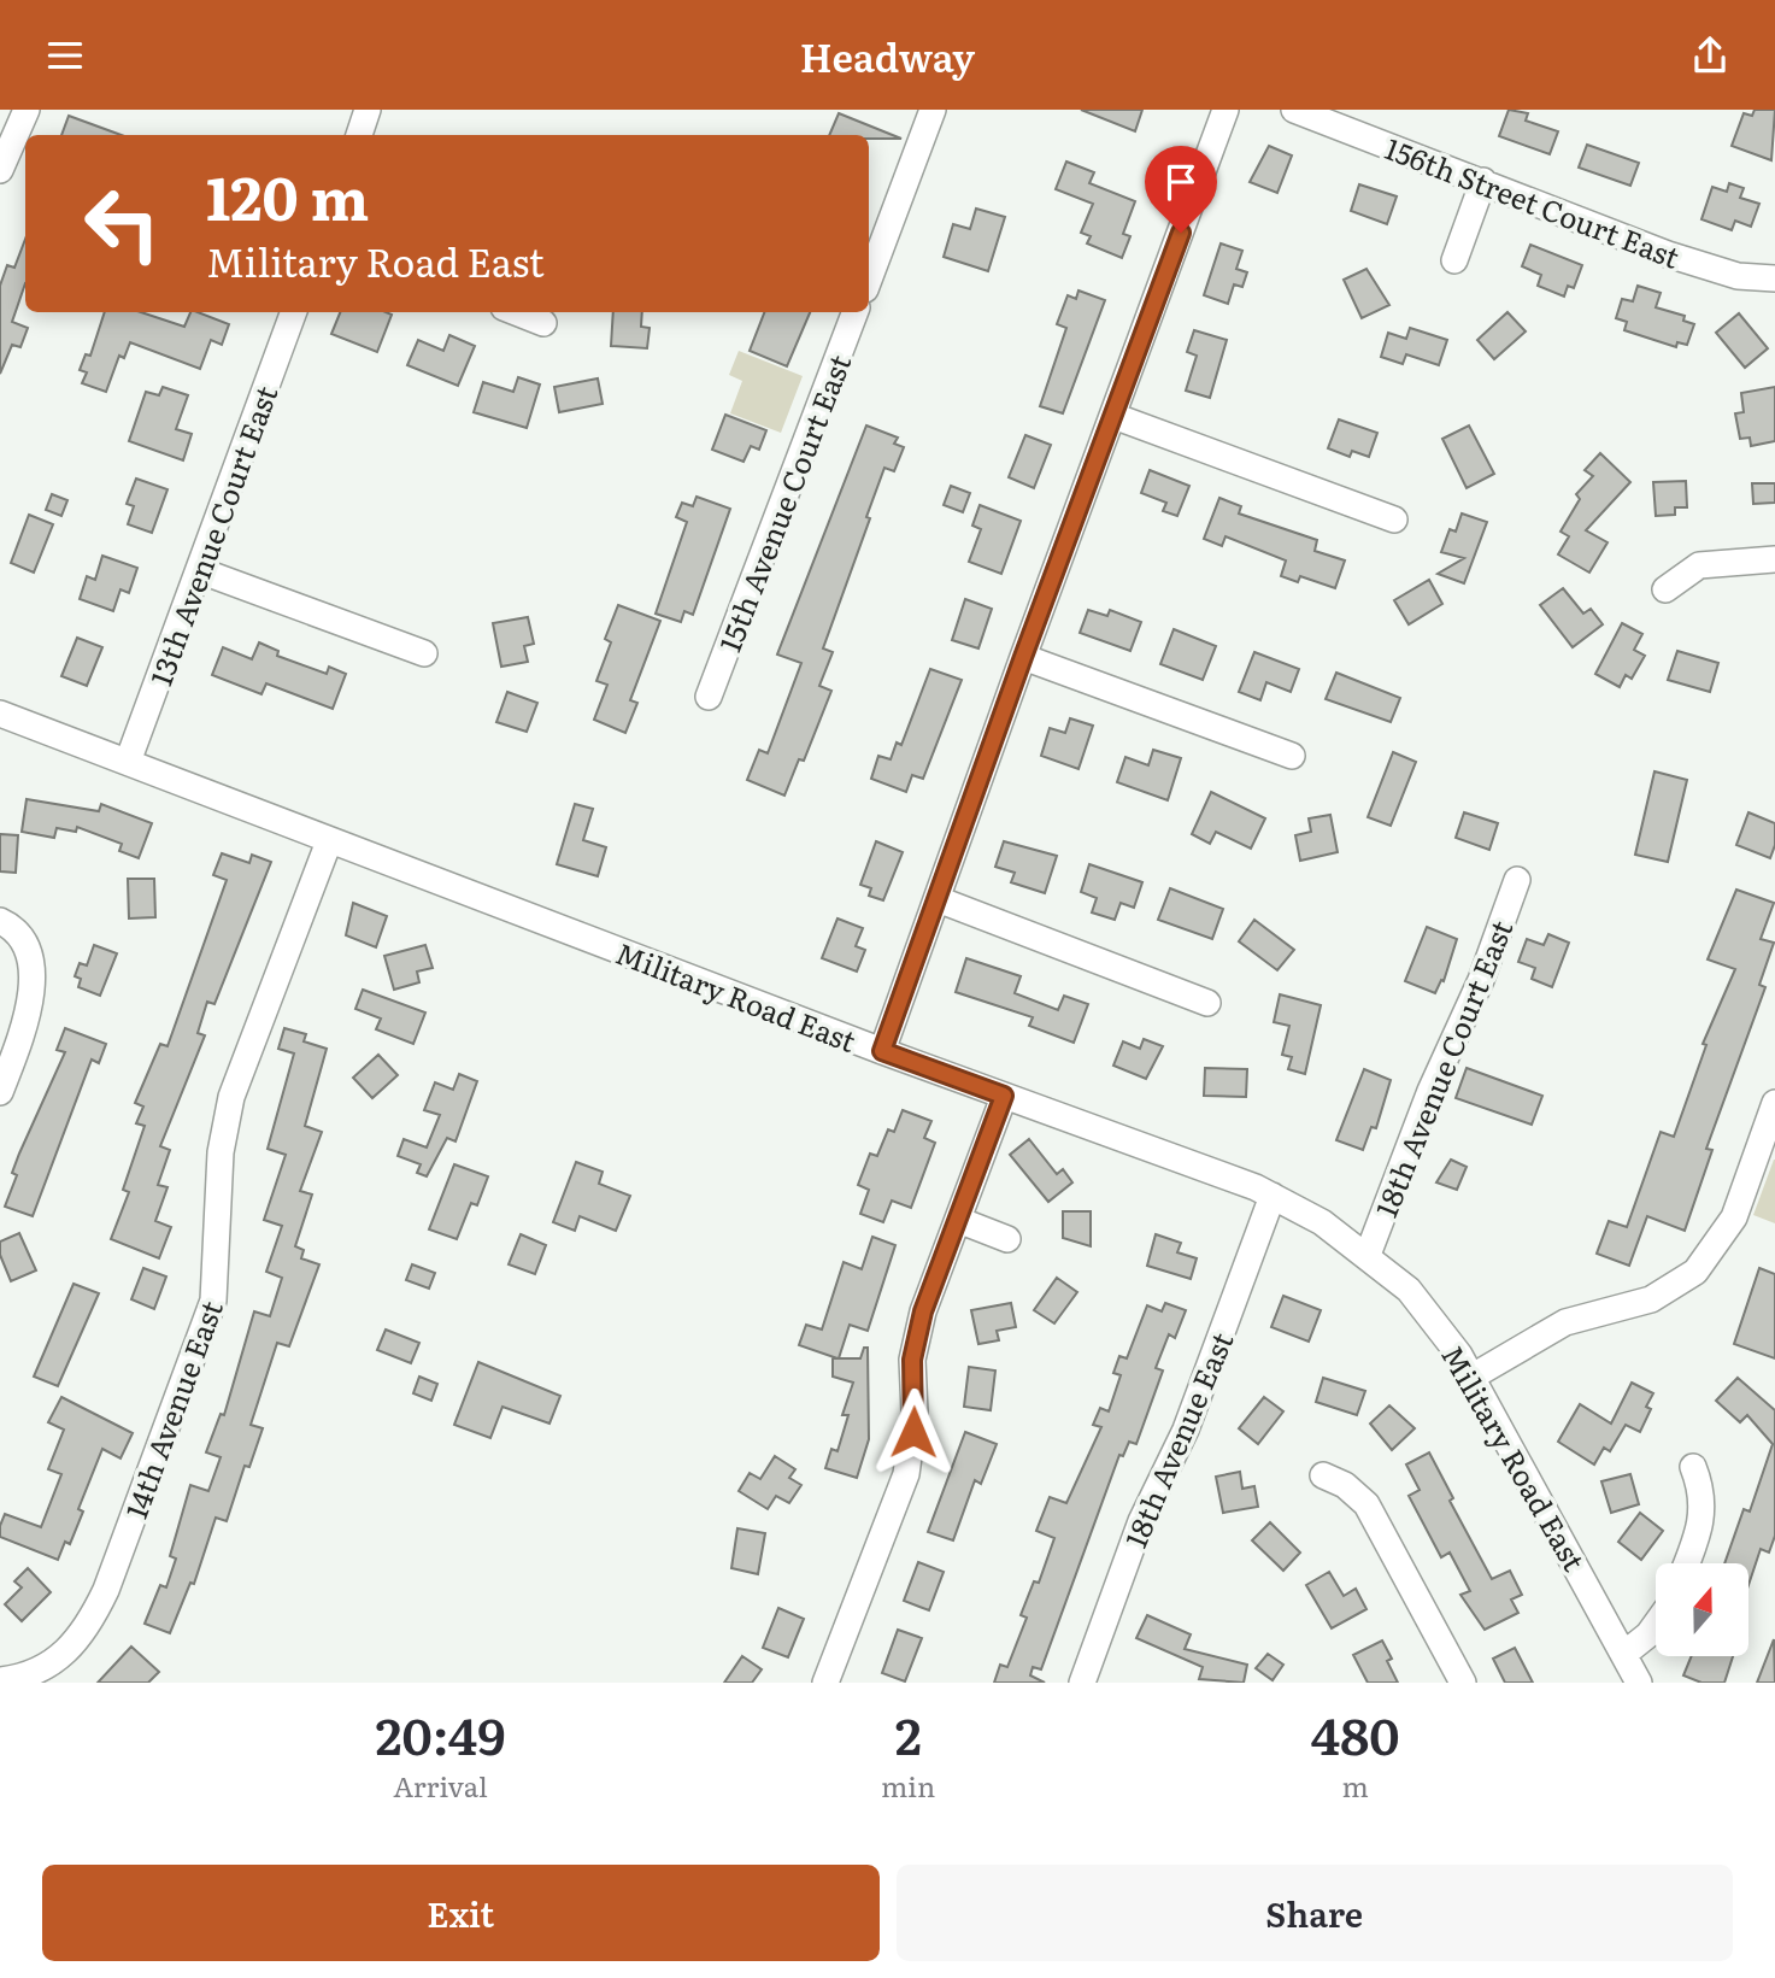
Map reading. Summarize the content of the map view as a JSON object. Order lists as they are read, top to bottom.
{
  "streets": {
    "street": [
      "156th Street Court East",
      "15th Avenue Court East",
      "13th Avenue Court East",
      "Military Road East",
      "18th Avenue Court East",
      "14th Avenue East",
      "18th Avenue East"
    ]
  },
  "crossings": [
    ["13th Avenue Court East", "Military Road East"],
    ["Military Road East", "18th Avenue Court East"],
    ["Military Road East", "14th Avenue East"],
    ["Military Road East", "18th Avenue East"]
  ],
  "north": "top",
  "page": {
    "header": "Headway",
    "turn": ["120 m", "Military Road East"],
    "eta": [
      "20:49",
      "Arrival",
      "2",
      "min",
      "480",
      "m"
    ],
    "buttons": ["Exit", "Share"]
  }
}
